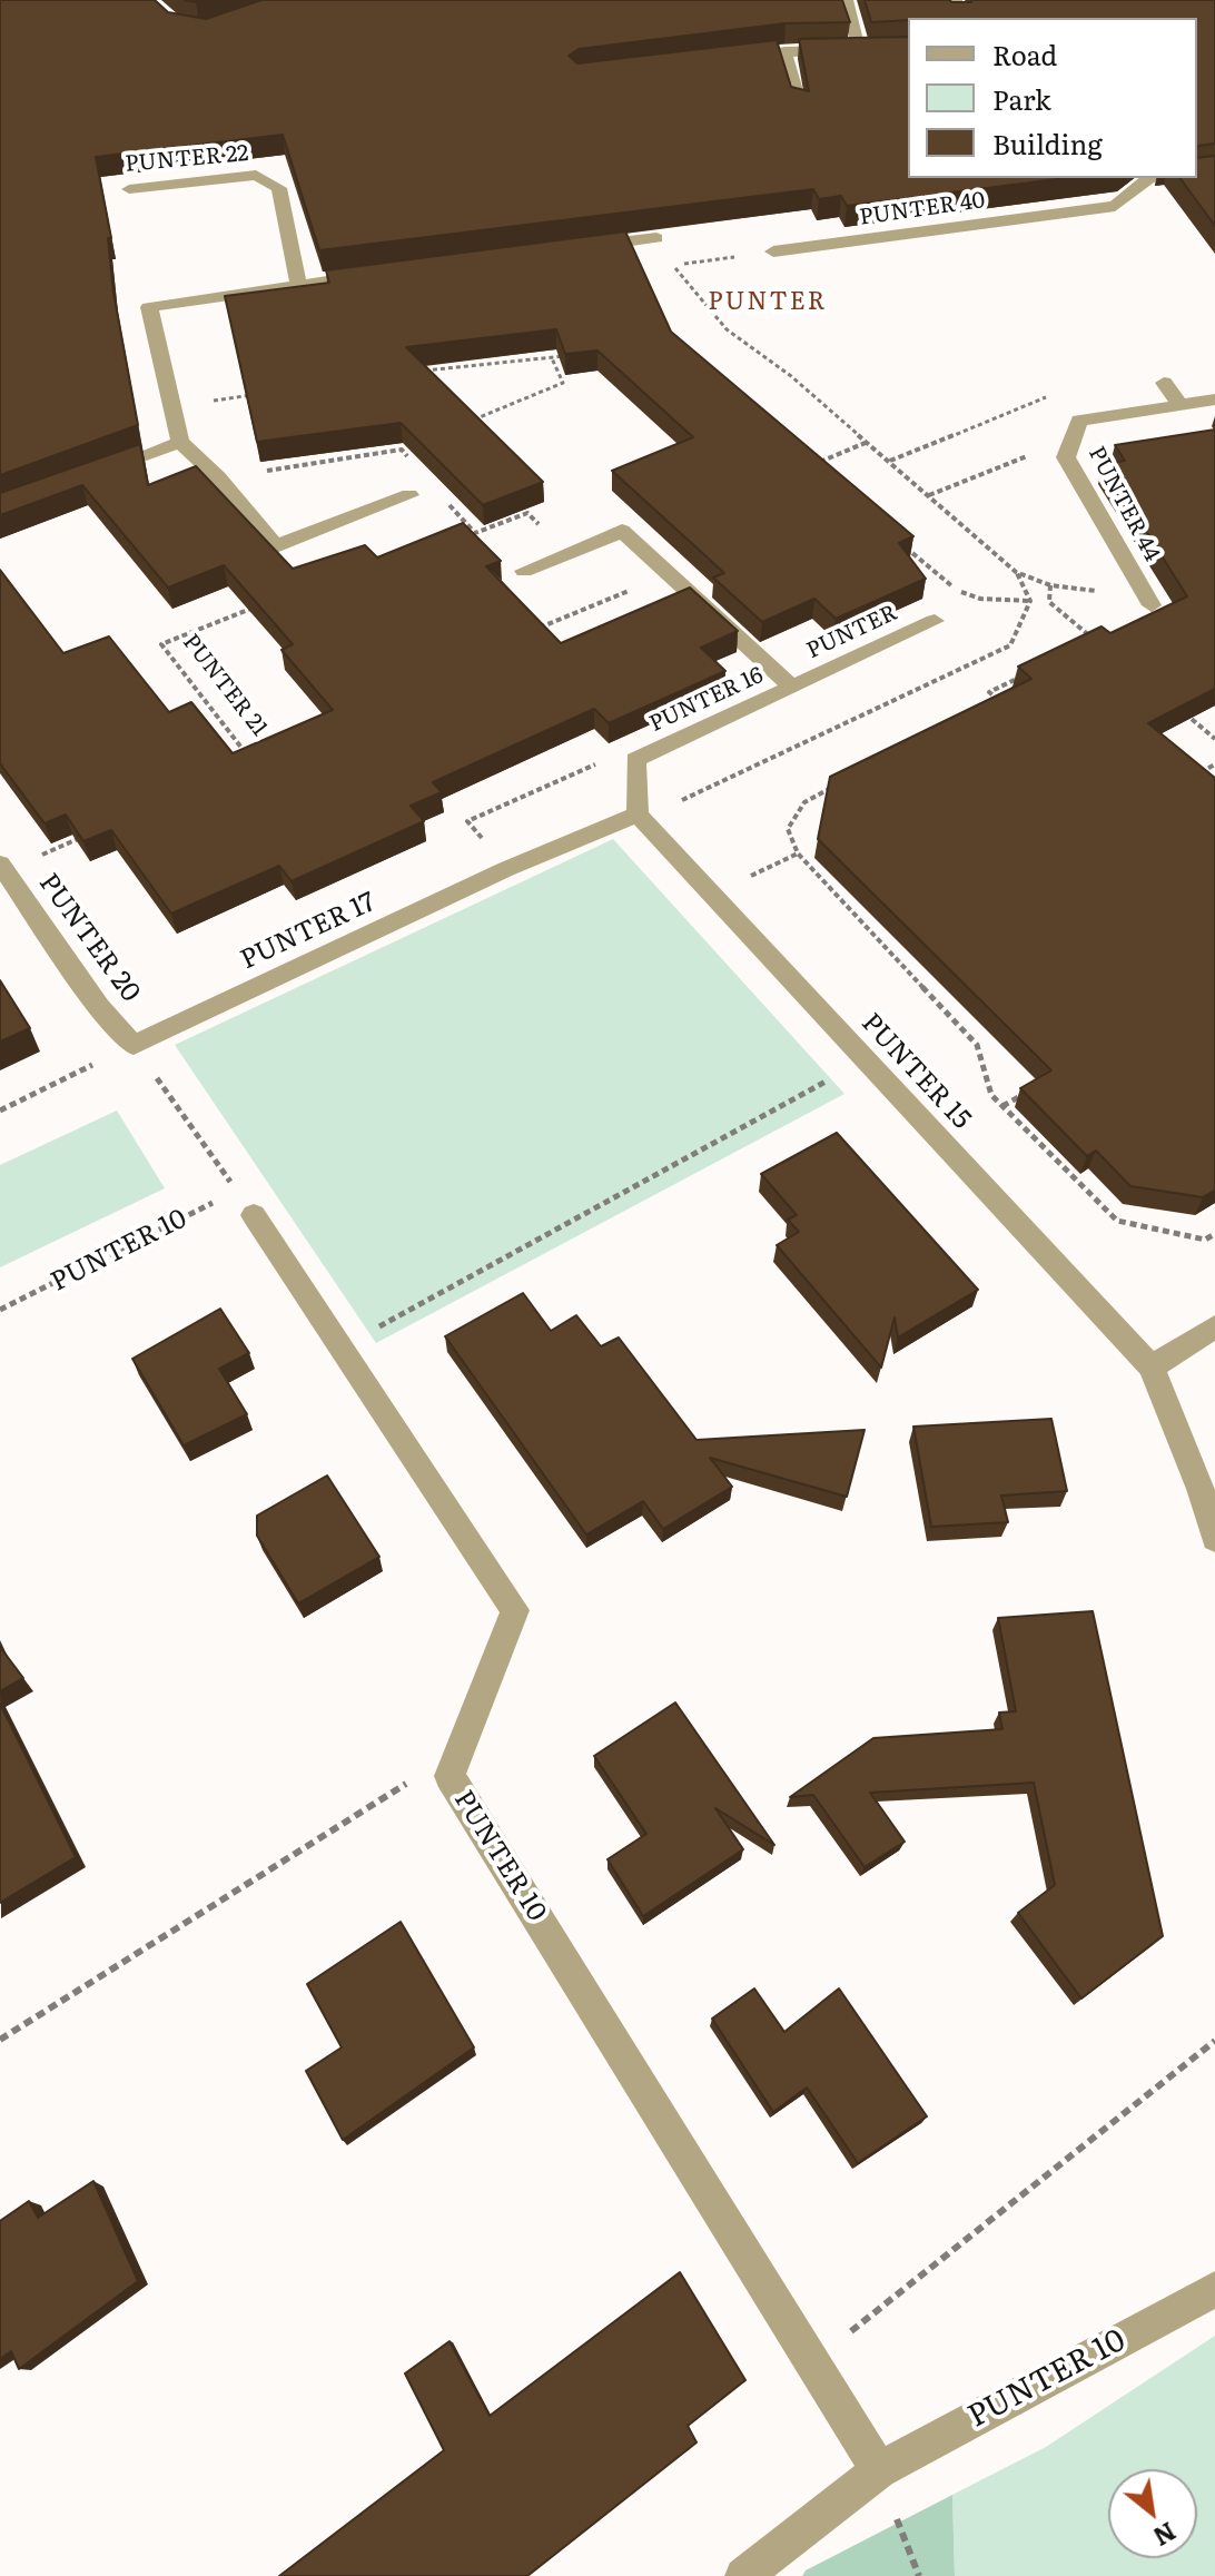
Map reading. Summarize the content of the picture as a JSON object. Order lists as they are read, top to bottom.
{
  "streets": {
    "street": [
      "PUNTER 22",
      "PUNTER 40",
      "PUNTER 44",
      "PUNTER",
      "PUNTER 16",
      "PUNTER 17",
      "PUNTER 20",
      "PUNTER 15",
      "PUNTER 10"
    ],
    "path": ["PUNTER 21"]
  },
  "crossings": [
    ["PUNTER", "PUNTER 16"],
    ["PUNTER 16", "PUNTER 17"],
    ["PUNTER 16", "PUNTER 15"],
    ["PUNTER 17", "PUNTER 20"],
    ["PUNTER 17", "PUNTER 15"]
  ],
  "districts": ["PUNTER"],
  "legend": ["Road", "Park", "Building"],
  "north": "bottom right"
}
